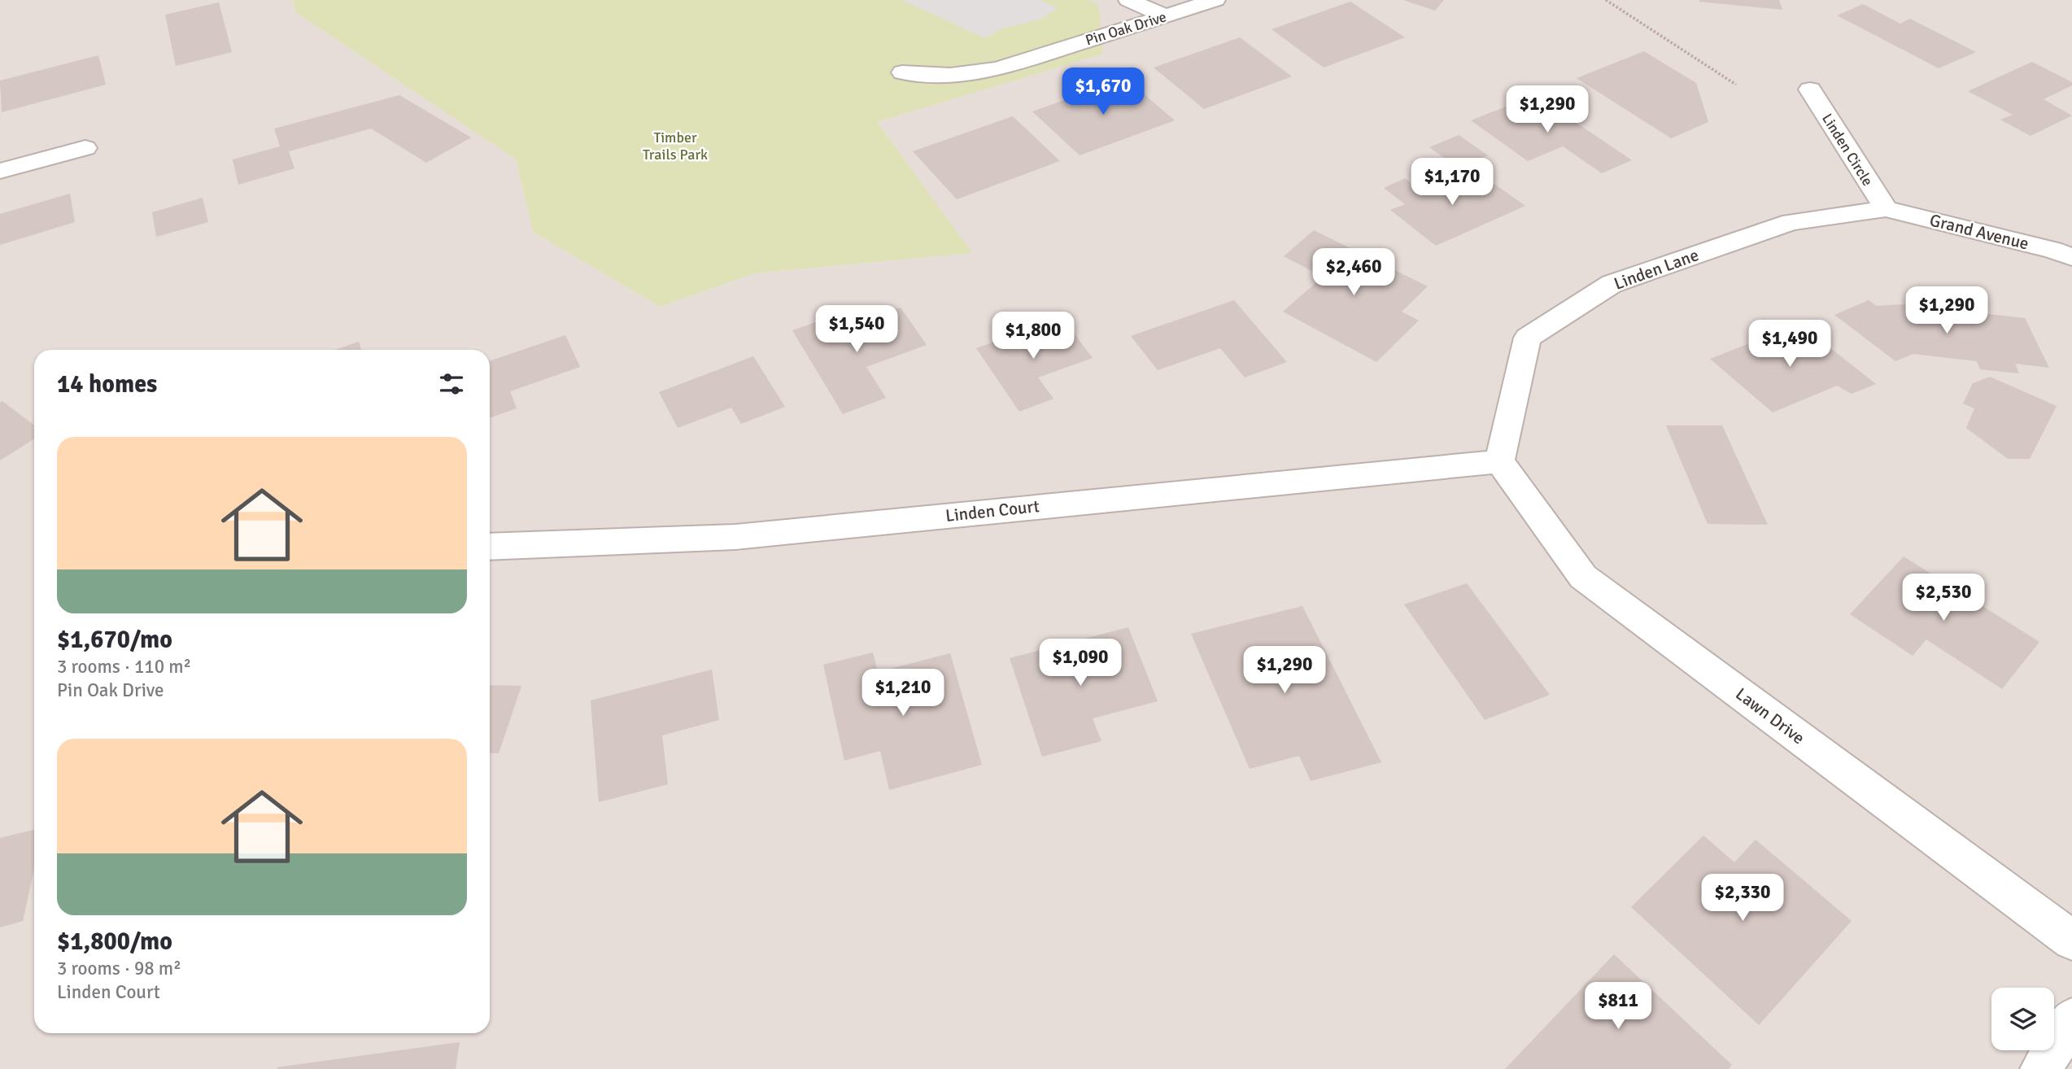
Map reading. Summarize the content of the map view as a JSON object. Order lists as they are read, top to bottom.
{
  "streets": {
    "street": [
      "Pin Oak Drive",
      "Linden Circle",
      "Grand Avenue",
      "Linden Lane",
      "Linden Court",
      "Lawn Drive"
    ]
  },
  "crossings": [
    ["Linden Circle", "Grand Avenue"],
    ["Linden Circle", "Linden Lane"],
    ["Grand Avenue", "Linden Lane"],
    ["Linden Lane", "Linden Court"],
    ["Linden Lane", "Lawn Drive"],
    ["Linden Court", "Lawn Drive"]
  ],
  "parks": ["Timber Trails Park"],
  "page": {
    "price": [
      "$1,670",
      "$1,290",
      "$1,170",
      "$2,460",
      "$1,290",
      "$1,540",
      "$1,800",
      "$1,490",
      "$2,530",
      "$1,090",
      "$1,290",
      "$1,210",
      "$2,330",
      "$811"
    ],
    "heading": "14 homes",
    "list": [
      {
        "name": "$1,670/mo",
        "note": "3 rooms · 110 m² · Pin Oak Drive"
      },
      {
        "name": "$1,800/mo",
        "note": "3 rooms · 98 m² · Linden Court"
      }
    ]
  }
}
